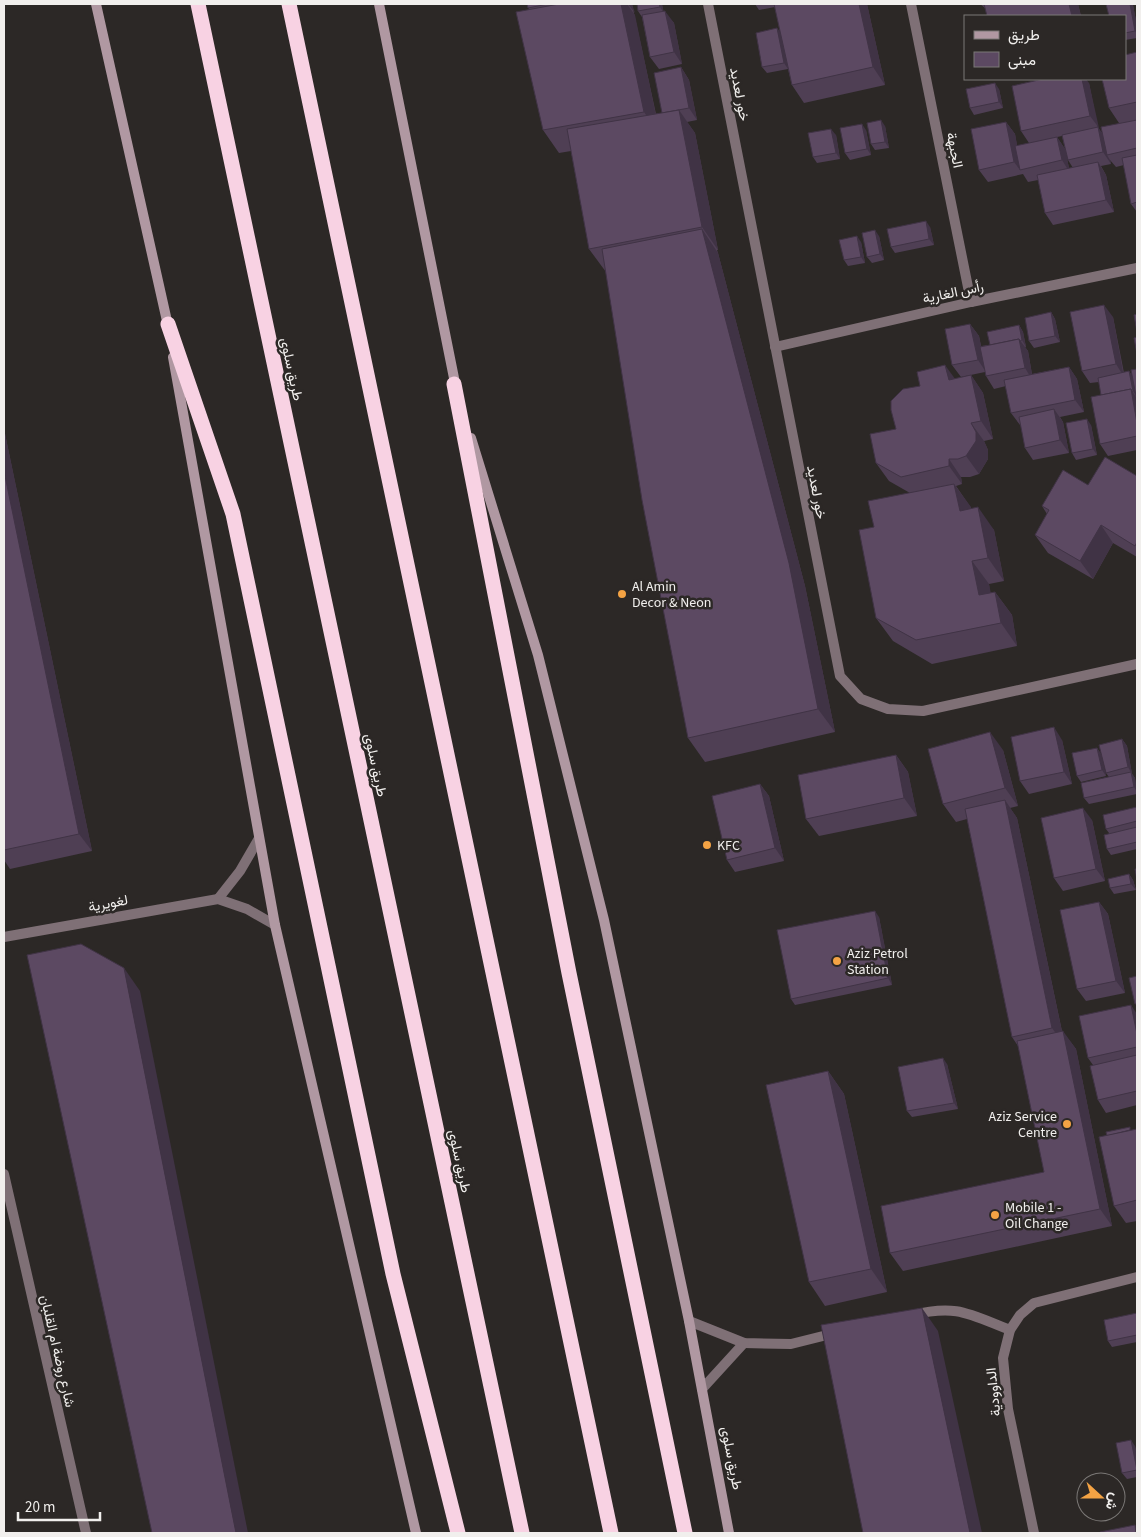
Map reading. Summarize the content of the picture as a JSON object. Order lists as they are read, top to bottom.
{
  "streets": {
    "highway": ["طريق سلوى"],
    "street": [
      "خور لعديد",
      "الجبهة",
      "رأس الغارية",
      "لغويرية",
      "شارع روضة ام القلبان",
      "الداوودية"
    ]
  },
  "crossings": [
    ["خور لعديد", "رأس الغارية"],
    ["الجبهة", "رأس الغارية"]
  ],
  "places": [
    "Al Amin Decor & Neon",
    "KFC",
    "Aziz Petrol Station",
    "Aziz Service Centre",
    "Mobile 1 - Oil Change"
  ],
  "legend": ["طريق", "مبنى"],
  "scale_bar": "20 m",
  "north": "right"
}
